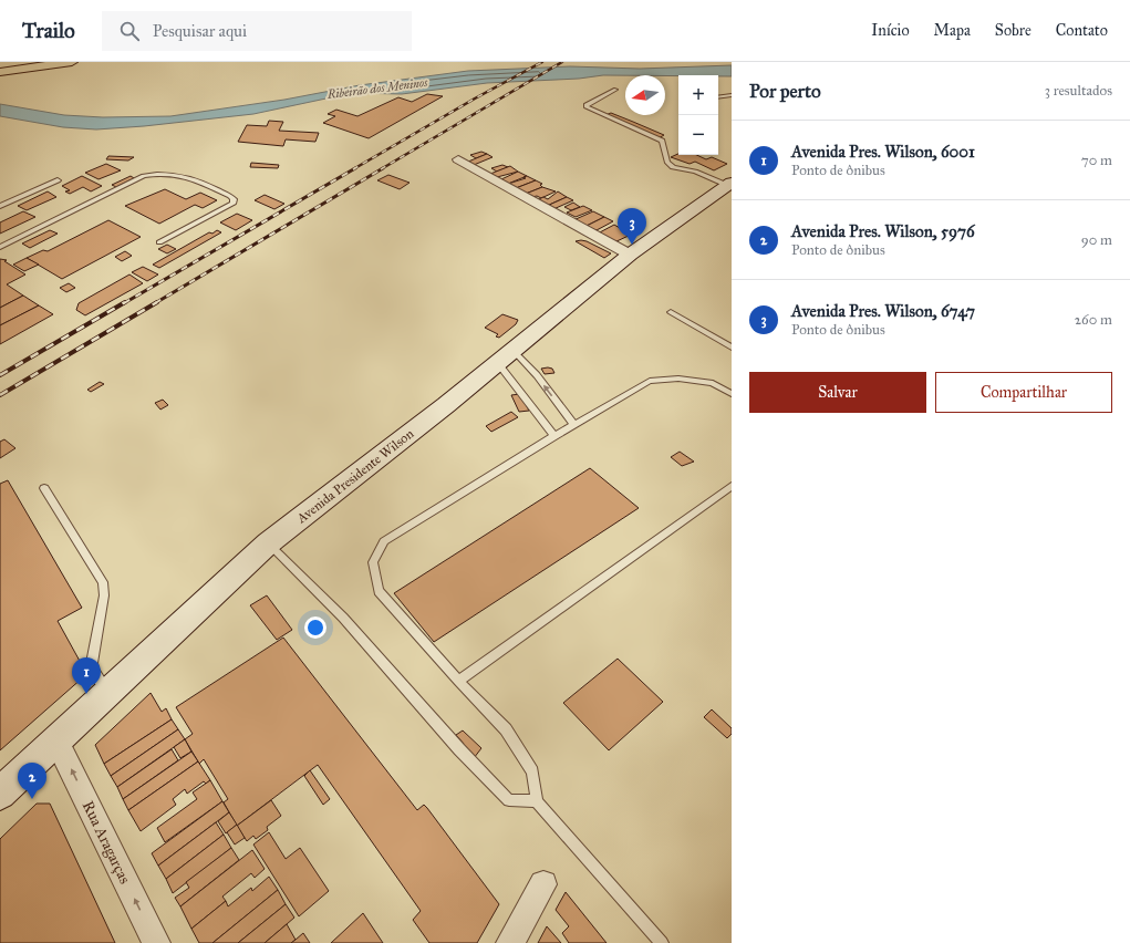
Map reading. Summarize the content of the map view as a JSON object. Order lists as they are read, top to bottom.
{
  "streets": {
    "main road": ["Avenida Presidente Wilson"],
    "street": ["Rua Aragarças"]
  },
  "crossings": [
    ["Avenida Presidente Wilson", "Rua Aragarças"]
  ],
  "one_way": ["Rua Aragarças"],
  "water": ["Ribeirão dos Meninos"],
  "north": "left",
  "page": {
    "header": "Trailo",
    "search": "Pesquisar aqui",
    "nav": [
      "Início",
      "Mapa",
      "Sobre",
      "Contato"
    ],
    "heading": ["Por perto", "3 resultados"],
    "map_buttons": ["+", "−"],
    "list": [
      {
        "mark": "1",
        "name": "Avenida Pres. Wilson, 6001",
        "note": "Ponto de ônibus",
        "value": "70 m"
      },
      {
        "mark": "2",
        "name": "Avenida Pres. Wilson, 5976",
        "note": "Ponto de ônibus",
        "value": "90 m"
      },
      {
        "mark": "3",
        "name": "Avenida Pres. Wilson, 6747",
        "note": "Ponto de ônibus",
        "value": "260 m"
      }
    ],
    "pins": ["3", "1", "2"],
    "buttons": ["Salvar", "Compartilhar"]
  }
}
